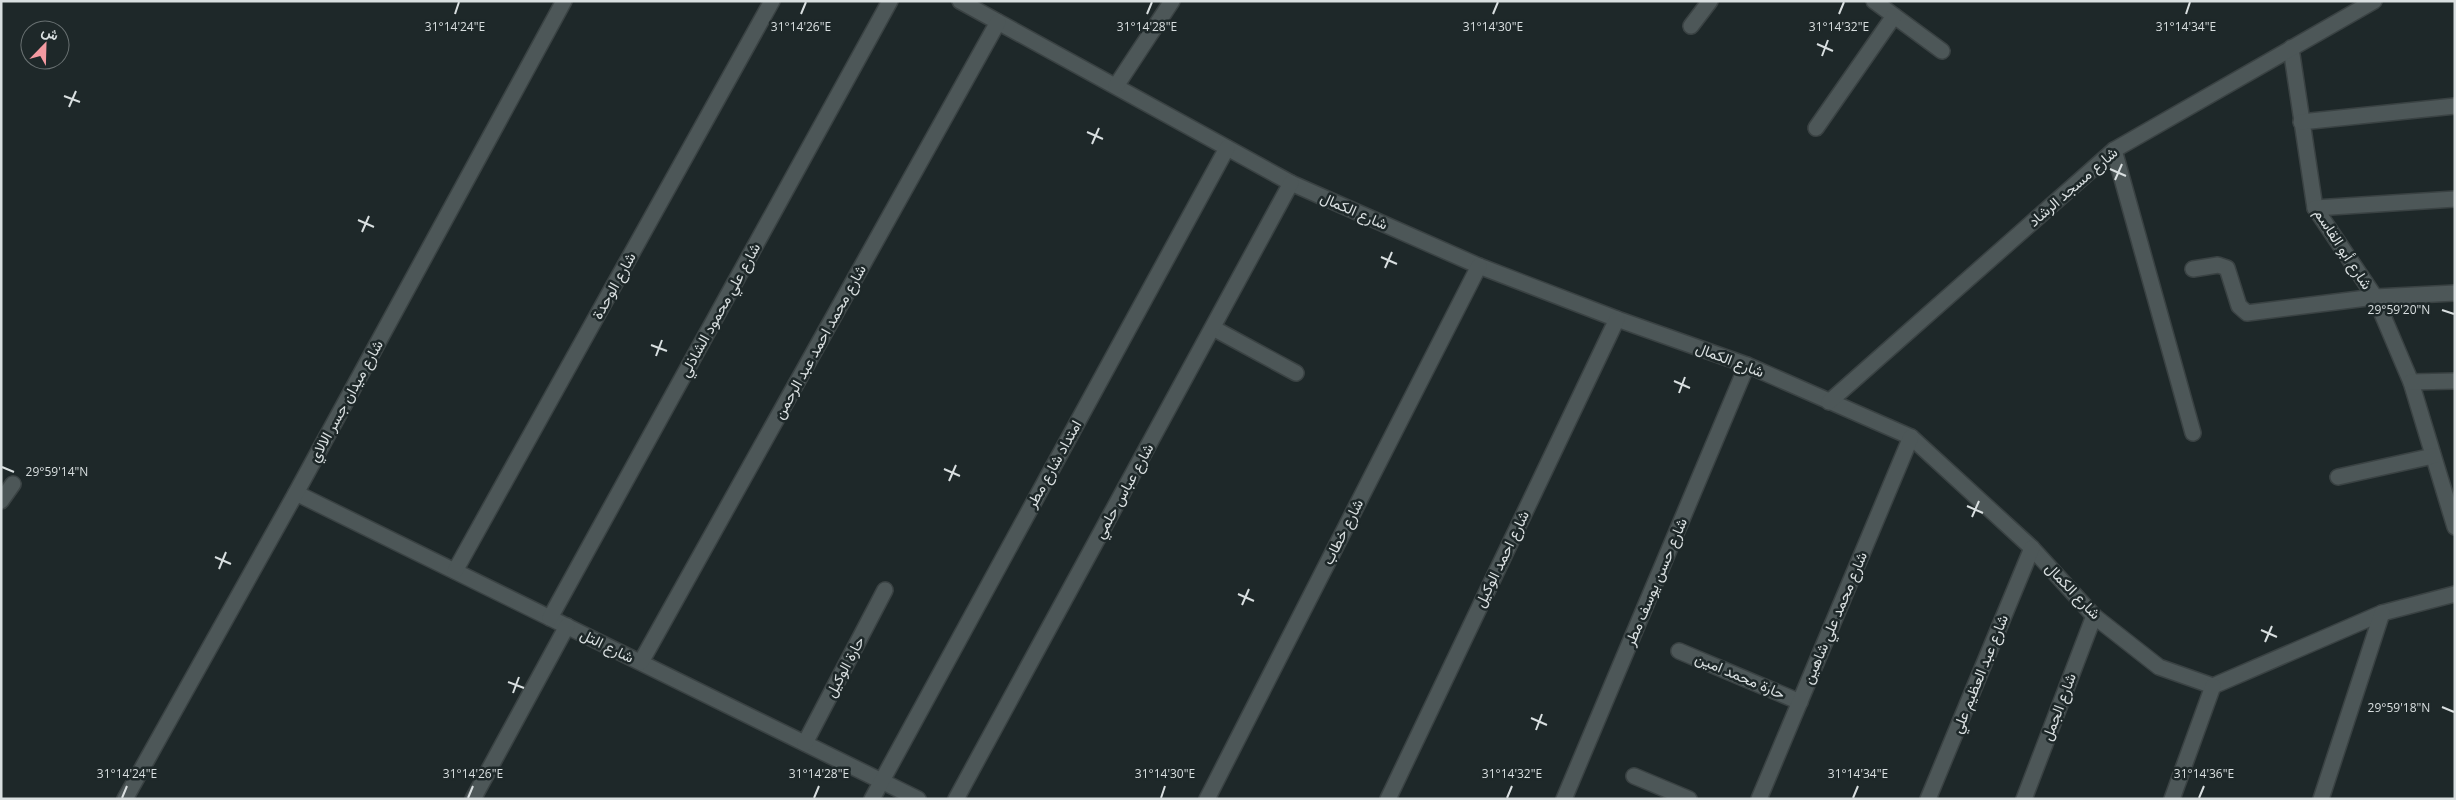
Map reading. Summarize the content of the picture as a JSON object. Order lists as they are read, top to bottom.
{
  "streets": {
    "street": [
      "شارع مسجد الرشاد",
      "شارع الكمال",
      "شارع أبو القاسم",
      "شارع الوحدة",
      "شارع علي محمود الشاذلي",
      "شارع محمد احمد عبد الرحمن",
      "شارع ميدان جسر الالاي",
      "امتداد شارع مطر",
      "شارع عباس حلمي",
      "شارع خطاب",
      "شارع احمد الوكيل",
      "شارع حسن يوسف مطر",
      "شارع محمد علي شاهين",
      "شارع التل",
      "حارة الوكيل",
      "شارع عبد العظيم علي",
      "حارة محمد امين",
      "شارع الجمل"
    ]
  },
  "crossings": [
    ["شارع مسجد الرشاد", "شارع الكمال"],
    ["شارع مسجد الرشاد", "شارع أبو القاسم"],
    ["شارع الكمال", "شارع محمد احمد عبد الرحمن"],
    ["شارع الكمال", "امتداد شارع مطر"],
    ["شارع الكمال", "شارع عباس حلمي"],
    ["شارع الكمال", "شارع خطاب"],
    ["شارع الكمال", "شارع احمد الوكيل"],
    ["شارع الكمال", "شارع حسن يوسف مطر"],
    ["شارع الكمال", "شارع محمد علي شاهين"],
    ["شارع الكمال", "شارع عبد العظيم علي"],
    ["شارع الكمال", "شارع الجمل"],
    ["شارع الوحدة", "شارع التل"],
    ["شارع علي محمود الشاذلي", "شارع التل"],
    ["شارع محمد احمد عبد الرحمن", "شارع التل"],
    ["شارع ميدان جسر الالاي", "شارع التل"],
    ["امتداد شارع مطر", "شارع التل"],
    ["شارع محمد علي شاهين", "حارة محمد امين"],
    ["شارع التل", "حارة الوكيل"]
  ],
  "north": "top right",
  "coordinates": [
    "31°14'24\"E",
    "31°14'26\"E",
    "31°14'28\"E",
    "31°14'30\"E",
    "31°14'32\"E",
    "31°14'34\"E",
    "29°59'20\"N",
    "29°59'14\"N",
    "29°59'18\"N",
    "31°14'36\"E"
  ]
}
